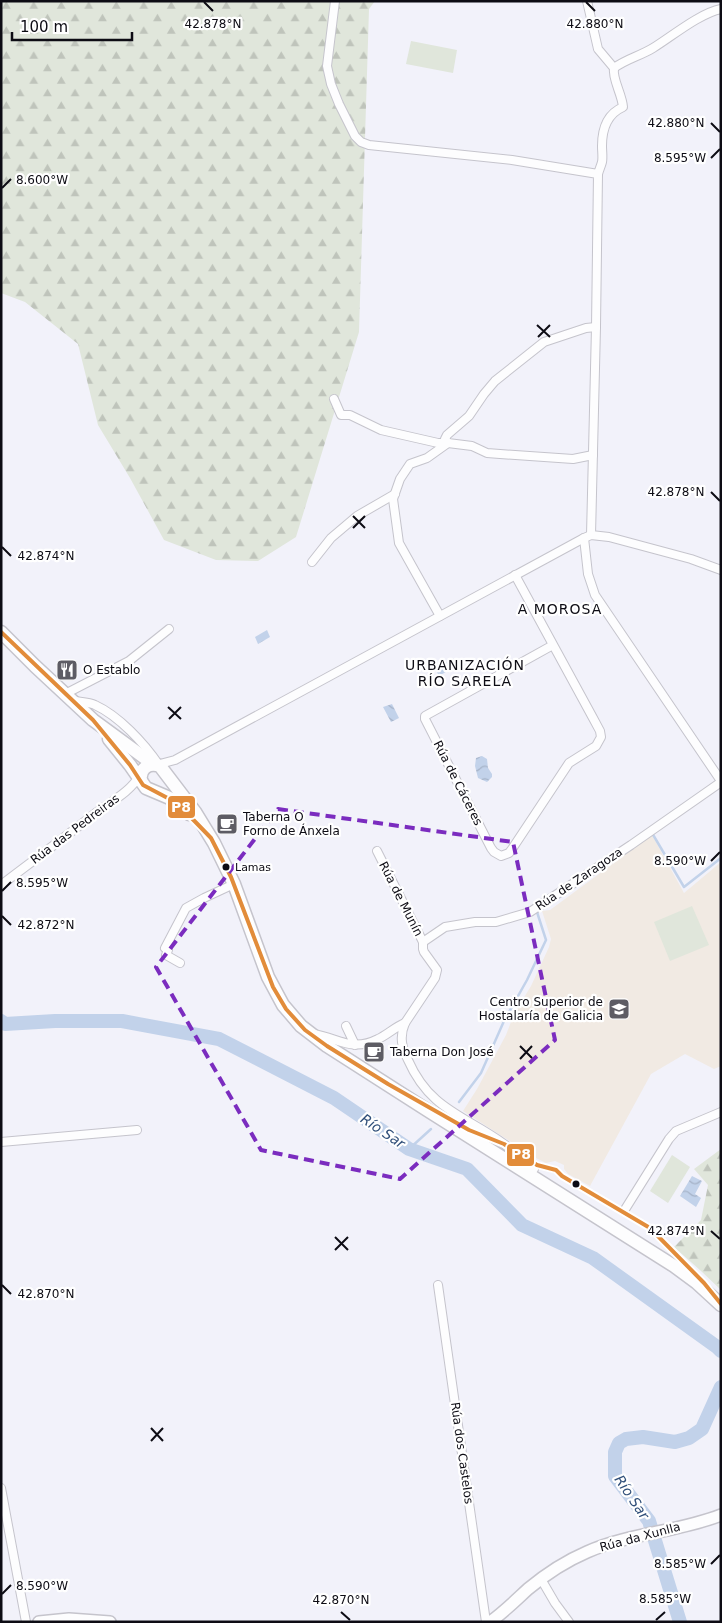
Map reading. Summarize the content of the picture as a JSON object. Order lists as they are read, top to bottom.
{
  "streets": {
    "street": [
      "Rúa de Cáceres",
      "Rúa das Pedreiras",
      "Rúa de Zaragoza",
      "Rúa de Munín",
      "Rúa dos Castelos",
      "Rúa da Xunlla"
    ]
  },
  "crossings": [
    ["Rúa de Zaragoza", "Rúa de Munín"]
  ],
  "districts": ["A MOROSA", "URBANIZACIÓN RÍO SARELA"],
  "water": ["Río Sar"],
  "places": {
    "restaurant": ["O Establo"],
    "cafe": ["Taberna O Forno de Ánxela", "Taberna Don José"],
    "other": ["Lamas"],
    "school or university": ["Centro Superior de Hostalaría de Galicia"]
  },
  "lines": ["transit line P8"],
  "scale_bar": "100 m",
  "coordinates": [
    "42.878°N",
    "42.880°N",
    "8.595°W",
    "8.600°W",
    "42.874°N",
    "8.590°W",
    "42.872°N",
    "42.870°N",
    "8.585°W"
  ]
}
